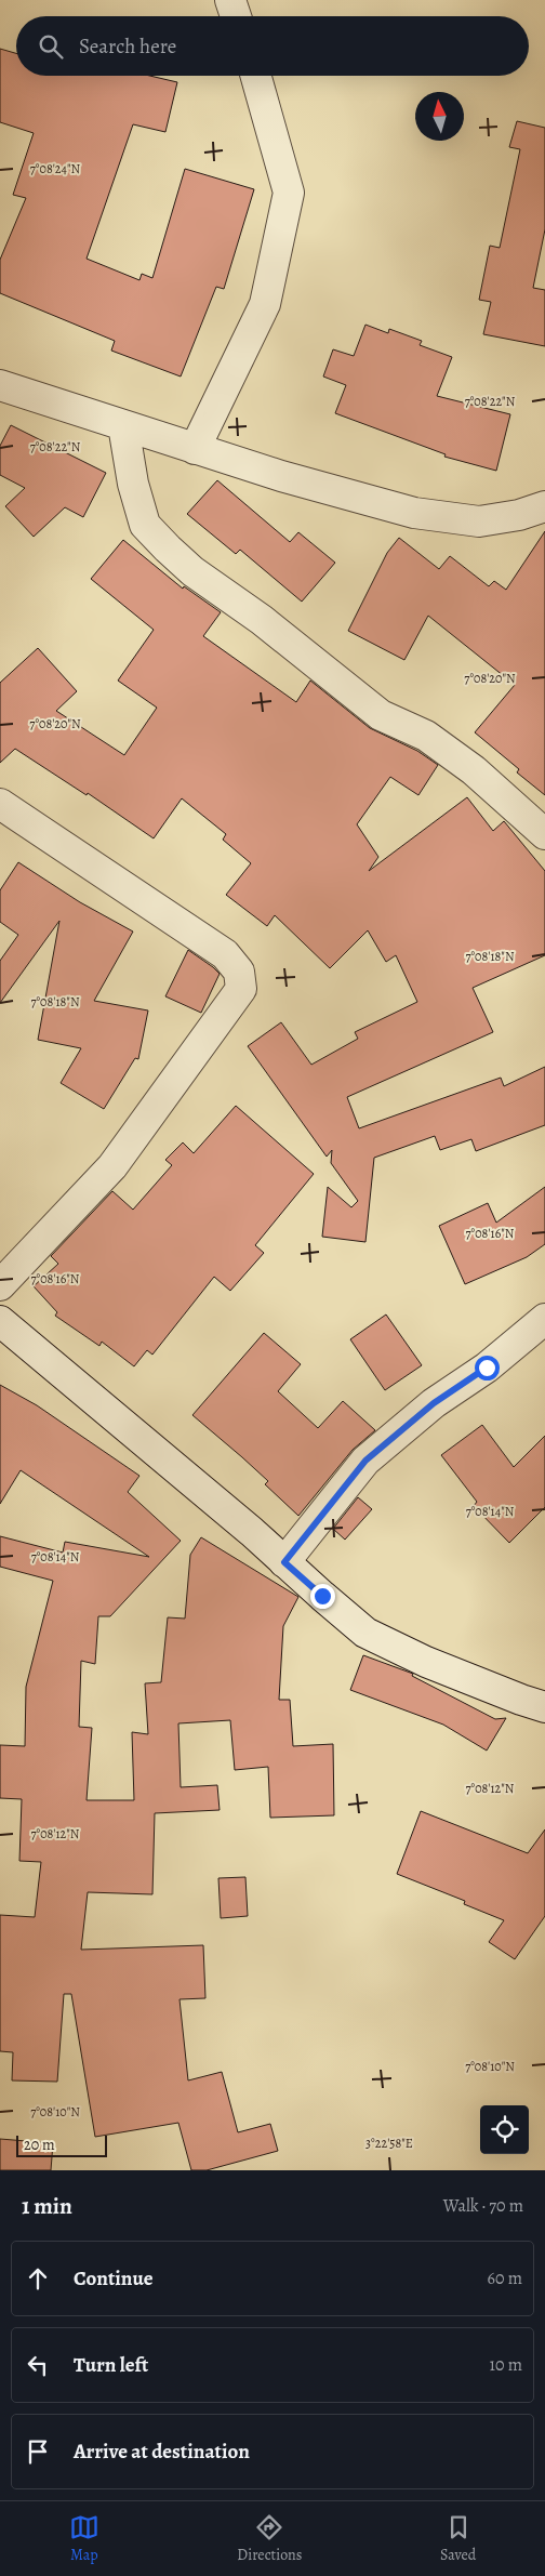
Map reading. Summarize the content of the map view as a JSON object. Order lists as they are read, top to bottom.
{
  "scale_bar": "20 m",
  "north": "top",
  "page": {
    "search": "Search here",
    "scale": "20 m",
    "heading": ["1 min", "Walk · 70 m"],
    "list": [
      ["Continue", "60 m"],
      ["Turn left", "10 m"],
      "Arrive at destination"
    ],
    "nav": ["Map", "Directions", "Saved"]
  },
  "coordinates": [
    "7°08'24\"N",
    "7°08'22\"N",
    "7°08'20\"N",
    "7°08'18\"N",
    "7°08'16\"N",
    "7°08'14\"N",
    "7°08'12\"N",
    "7°08'10\"N",
    "3°22'58\"E"
  ]
}
